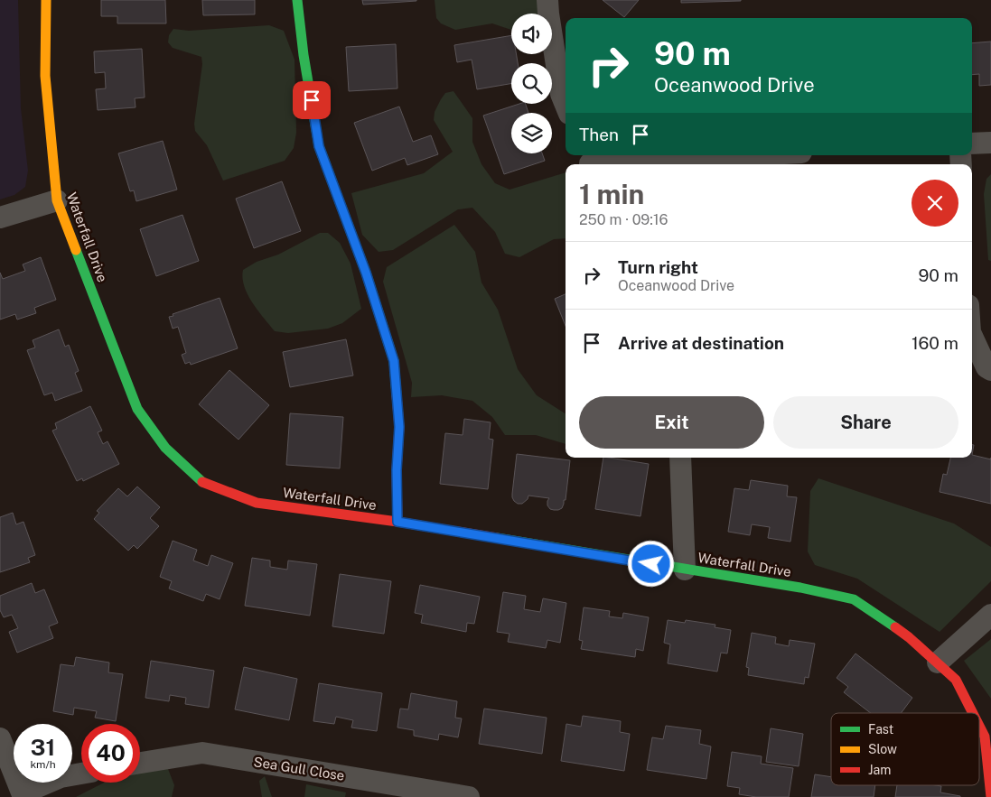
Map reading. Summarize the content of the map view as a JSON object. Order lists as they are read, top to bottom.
{
  "streets": {
    "street": ["Waterfall Drive", "Sea Gull Close"]
  },
  "legend": ["Fast", "Slow", "Jam"],
  "page": {
    "turn": ["90 m", "Oceanwood Drive"],
    "then": "Then",
    "heading": ["1 min", "250 m · 09:16"],
    "list": [
      {
        "name": "Turn right",
        "note": "Oceanwood Drive",
        "value": "90 m"
      },
      {
        "name": "Arrive at destination",
        "value": "160 m"
      }
    ],
    "buttons": ["Exit", "Share"],
    "speed": "31 km/h",
    "limit": "40"
  }
}
